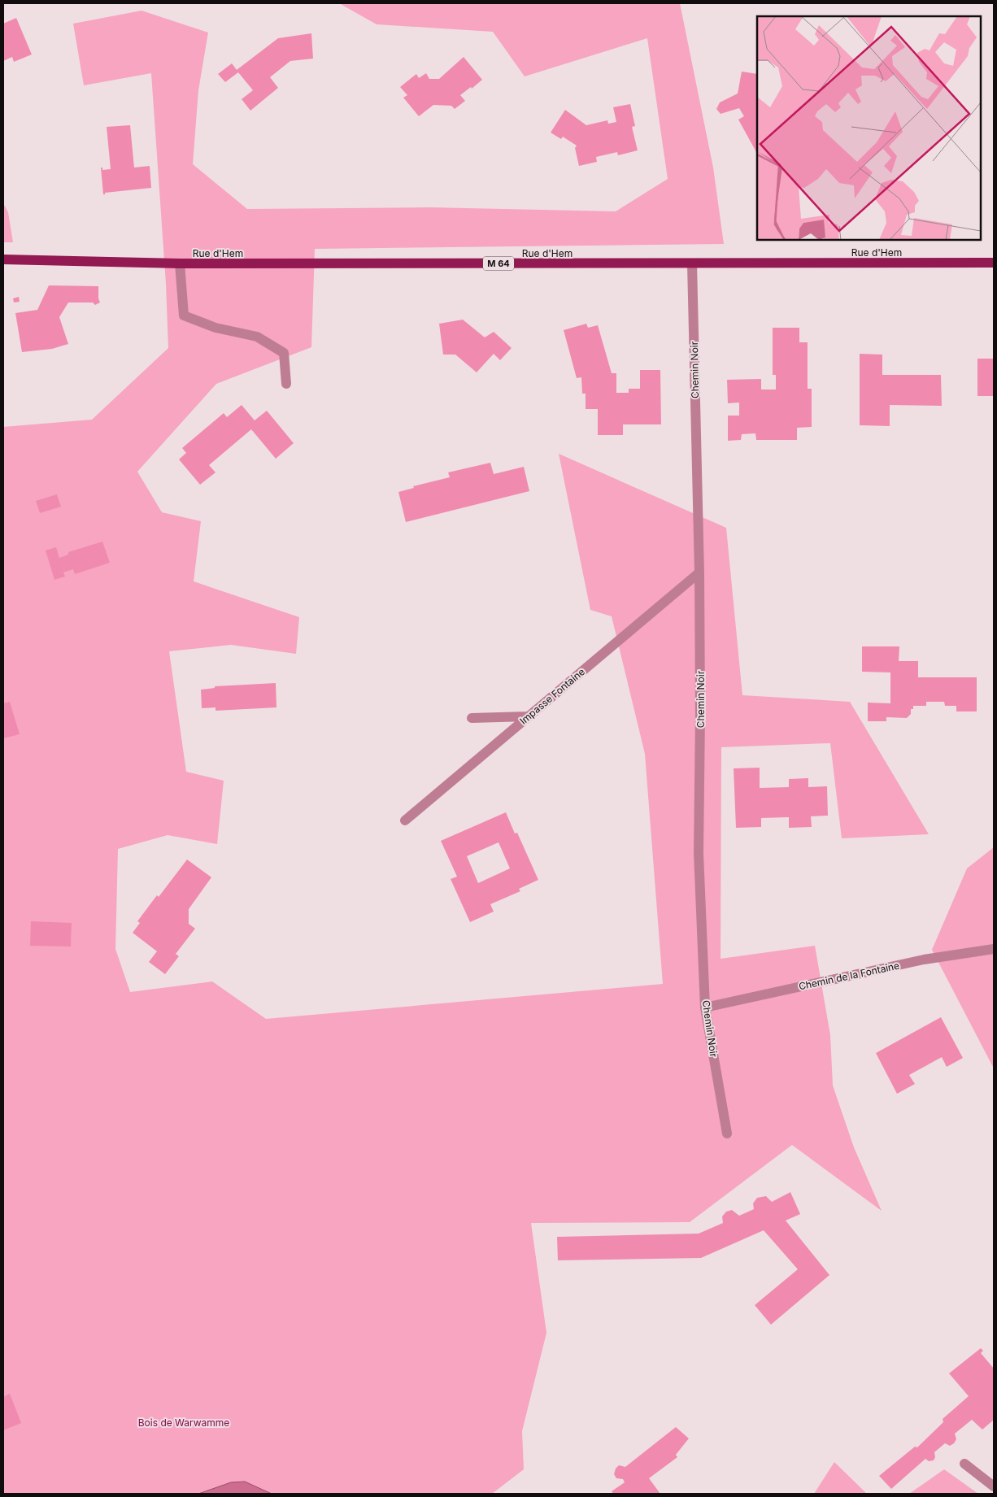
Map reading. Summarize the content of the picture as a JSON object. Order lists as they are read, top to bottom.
{
  "streets": {
    "main road": ["Rue d'Hem", "M 64"],
    "street": ["Chemin Noir", "Impasse Fontaine", "Chemin de la Fontaine"]
  },
  "crossings": [
    ["Rue d'Hem", "Chemin Noir"],
    ["Chemin Noir", "Impasse Fontaine"],
    ["Chemin Noir", "Chemin de la Fontaine"]
  ],
  "parks": ["Bois de Warwamme"]
}
